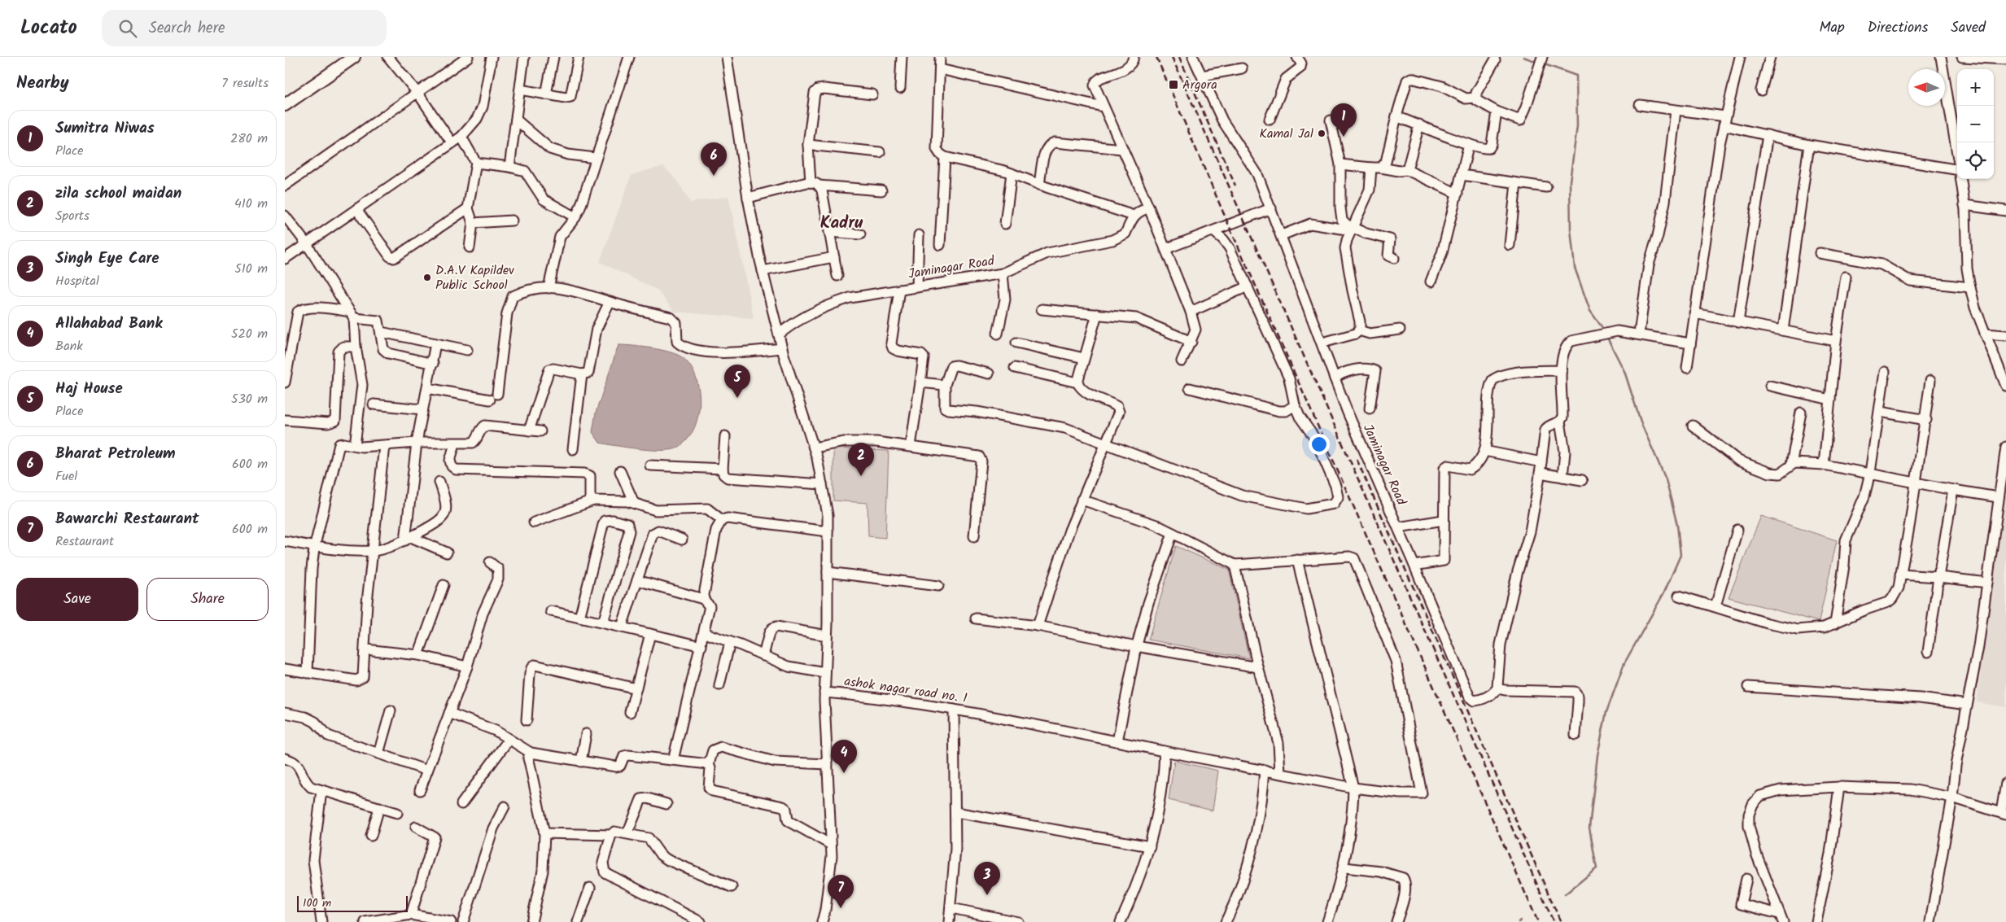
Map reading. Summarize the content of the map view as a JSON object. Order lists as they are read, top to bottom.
{
  "streets": {
    "street": ["Jaminagar Road", "ashok nagar road no. 1"]
  },
  "districts": ["Kadru"],
  "places": {
    "transit": ["Argora"],
    "other": ["Kamal Jal", "D.A.V Kapildev Public School"]
  },
  "scale_bar": "100 m",
  "north": "left",
  "page": {
    "header": "Locato",
    "search": "Search here",
    "nav": ["Map", "Directions", "Saved"],
    "heading": ["Nearby", "7 results"],
    "map_buttons": ["+", "−"],
    "pins": [
      "1",
      "6",
      "5",
      "2",
      "4",
      "3",
      "7"
    ],
    "list": [
      {
        "mark": "1",
        "name": "Sumitra Niwas",
        "note": "Place",
        "value": "280 m"
      },
      {
        "mark": "2",
        "name": "zila school maidan",
        "note": "Sports",
        "value": "410 m"
      },
      {
        "mark": "3",
        "name": "Singh Eye Care",
        "note": "Hospital",
        "value": "510 m"
      },
      {
        "mark": "4",
        "name": "Allahabad Bank",
        "note": "Bank",
        "value": "520 m"
      },
      {
        "mark": "5",
        "name": "Haj House",
        "note": "Place",
        "value": "530 m"
      },
      {
        "mark": "6",
        "name": "Bharat Petroleum",
        "note": "Fuel",
        "value": "600 m"
      },
      {
        "mark": "7",
        "name": "Bawarchi Restaurant",
        "note": "Restaurant",
        "value": "600 m"
      }
    ],
    "buttons": ["Save", "Share"],
    "scale": "100 m"
  }
}
